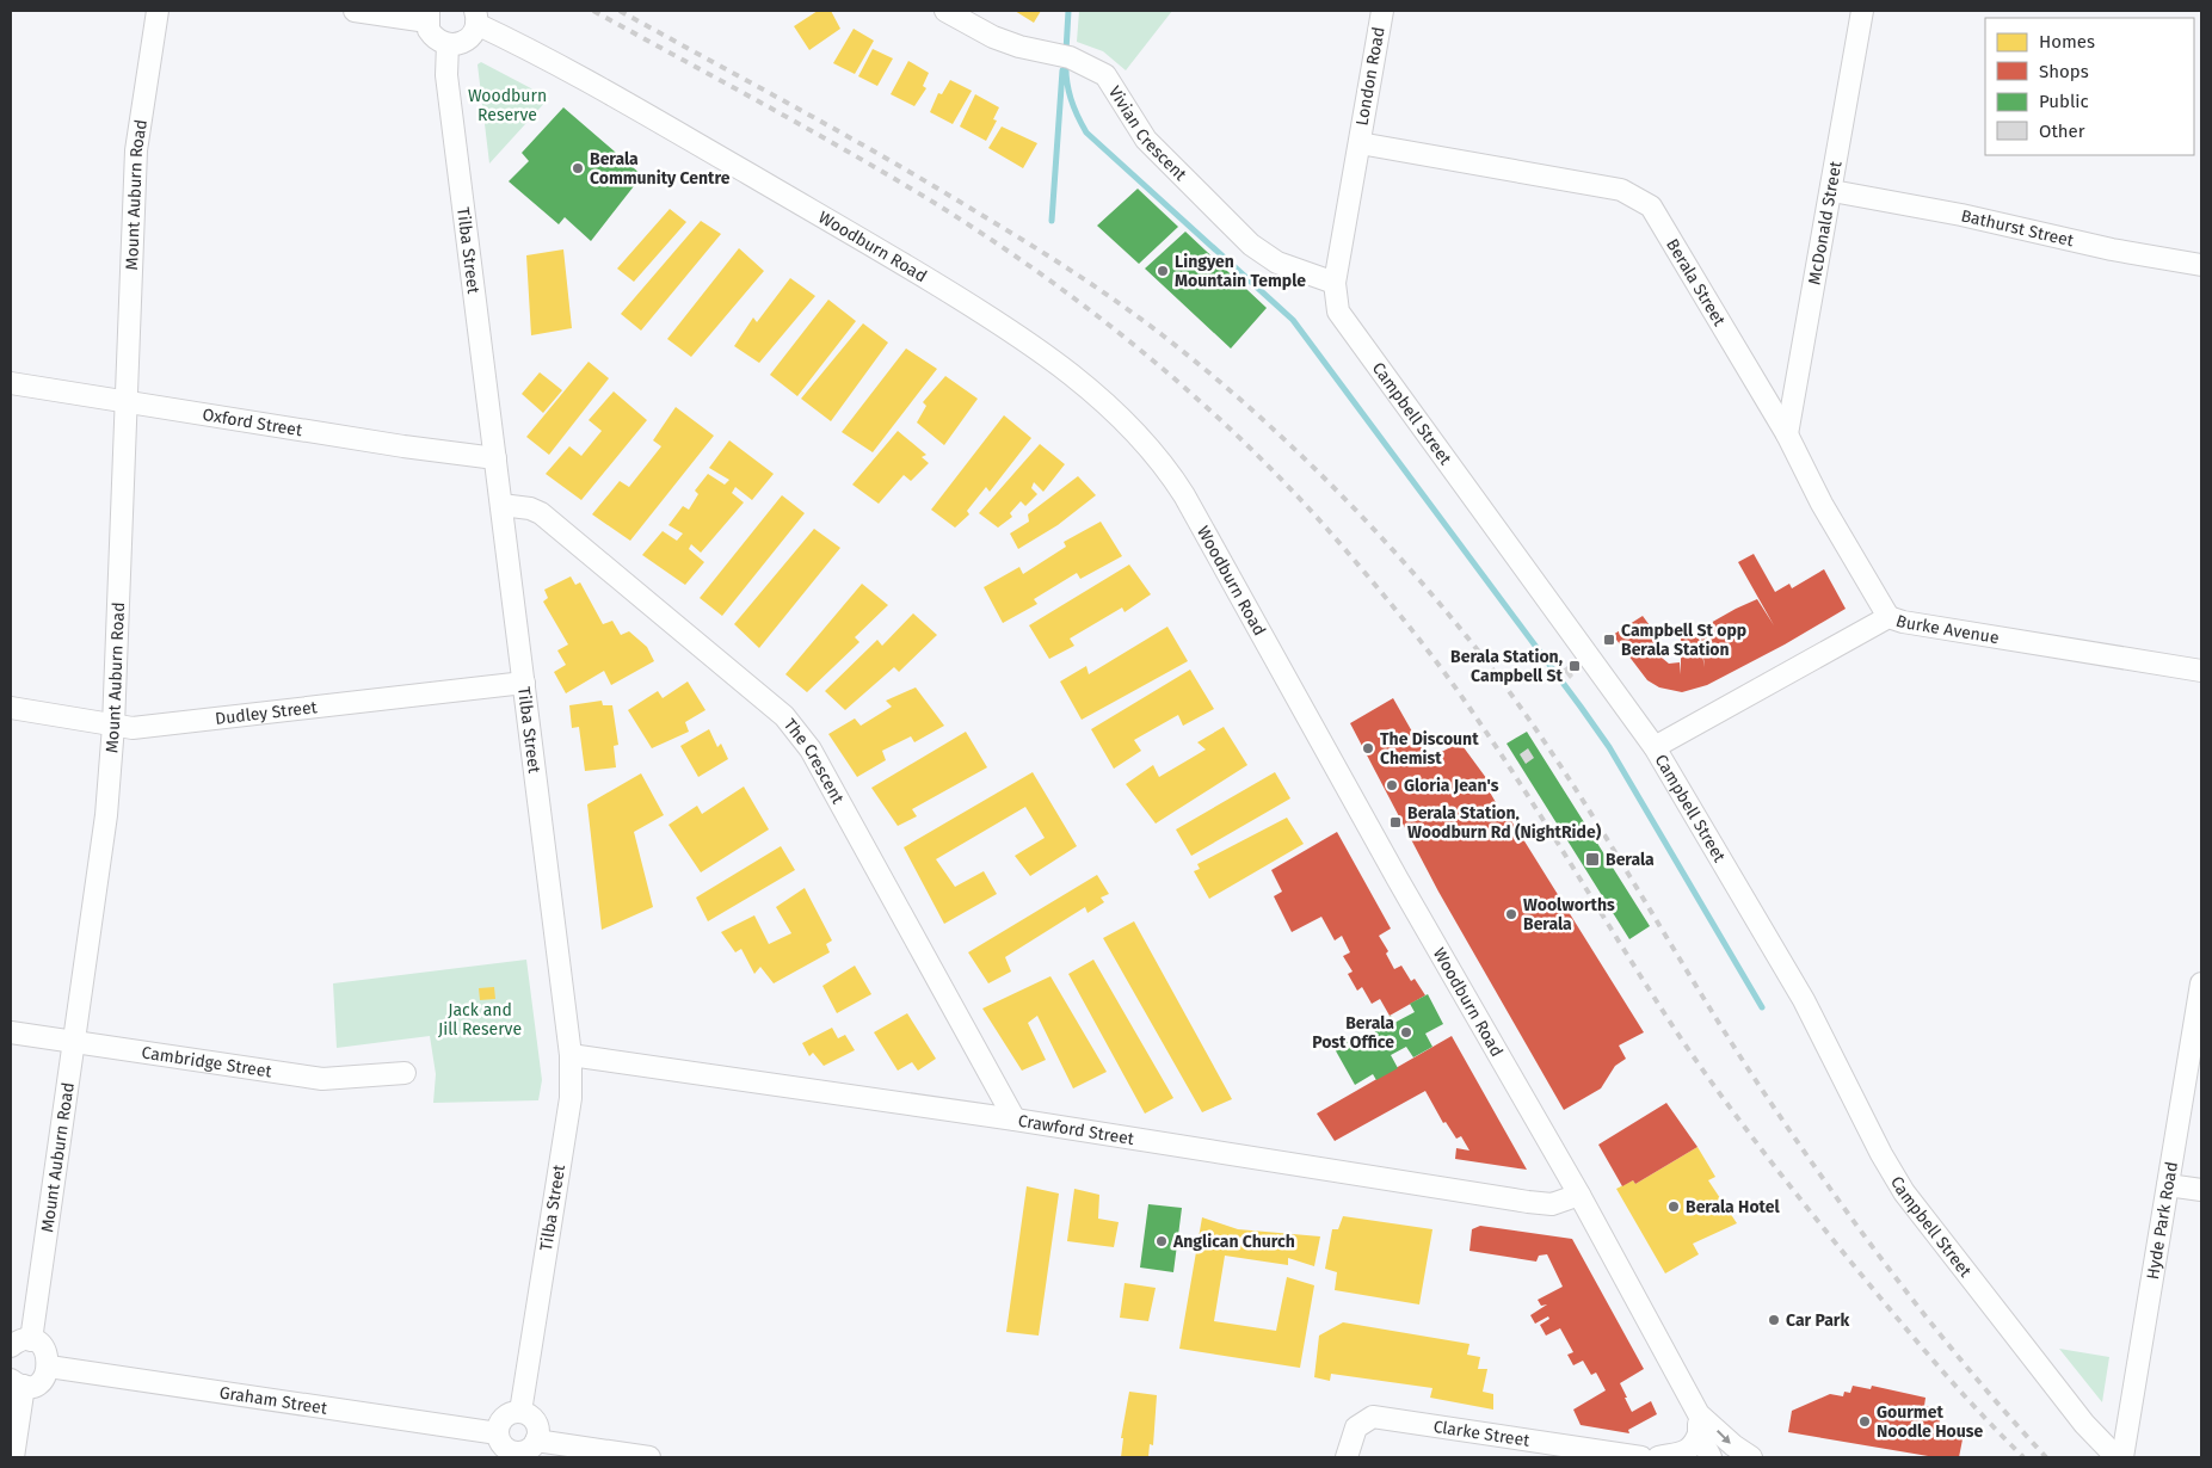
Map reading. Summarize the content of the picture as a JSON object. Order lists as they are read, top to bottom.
{
  "streets": {
    "street": [
      "London Road",
      "Vivian Crescent",
      "Mount Auburn Road",
      "McDonald Street",
      "Bathurst Street",
      "Woodburn Road",
      "Tilba Street",
      "Berala Street",
      "Campbell Street",
      "Oxford Street",
      "Burke Avenue",
      "Dudley Street",
      "The Crescent",
      "Cambridge Street",
      "Crawford Street",
      "Hyde Park Road",
      "Graham Street",
      "Clarke Street"
    ]
  },
  "crossings": [
    ["London Road", "Berala Street"],
    ["London Road", "Campbell Street"],
    ["Vivian Crescent", "Campbell Street"],
    ["Mount Auburn Road", "Oxford Street"],
    ["Mount Auburn Road", "Dudley Street"],
    ["Mount Auburn Road", "Cambridge Street"],
    ["McDonald Street", "Bathurst Street"],
    ["McDonald Street", "Berala Street"],
    ["Woodburn Road", "Crawford Street"],
    ["Tilba Street", "Oxford Street"],
    ["Tilba Street", "Dudley Street"],
    ["Tilba Street", "The Crescent"],
    ["Tilba Street", "Crawford Street"],
    ["Tilba Street", "Graham Street"],
    ["Berala Street", "Campbell Street"],
    ["Berala Street", "Burke Avenue"],
    ["Campbell Street", "Burke Avenue"],
    ["The Crescent", "Crawford Street"]
  ],
  "parks": ["Woodburn Reserve", "Jack and Jill Reserve"],
  "places": {
    "other": [
      "Berala Community Centre",
      "Lingyen Mountain Temple",
      "The Discount Chemist",
      "Gloria Jean's",
      "Woolworths Berala",
      "Berala Post Office",
      "Berala Hotel",
      "Anglican Church",
      "Car Park",
      "Gourmet Noodle House"
    ],
    "transit": [
      "Campbell St opp Berala Station",
      "Berala Station, Campbell St",
      "Berala Station, Woodburn Rd (NightRide)",
      "Berala"
    ]
  },
  "legend": [
    "Homes",
    "Shops",
    "Public",
    "Other"
  ]
}
